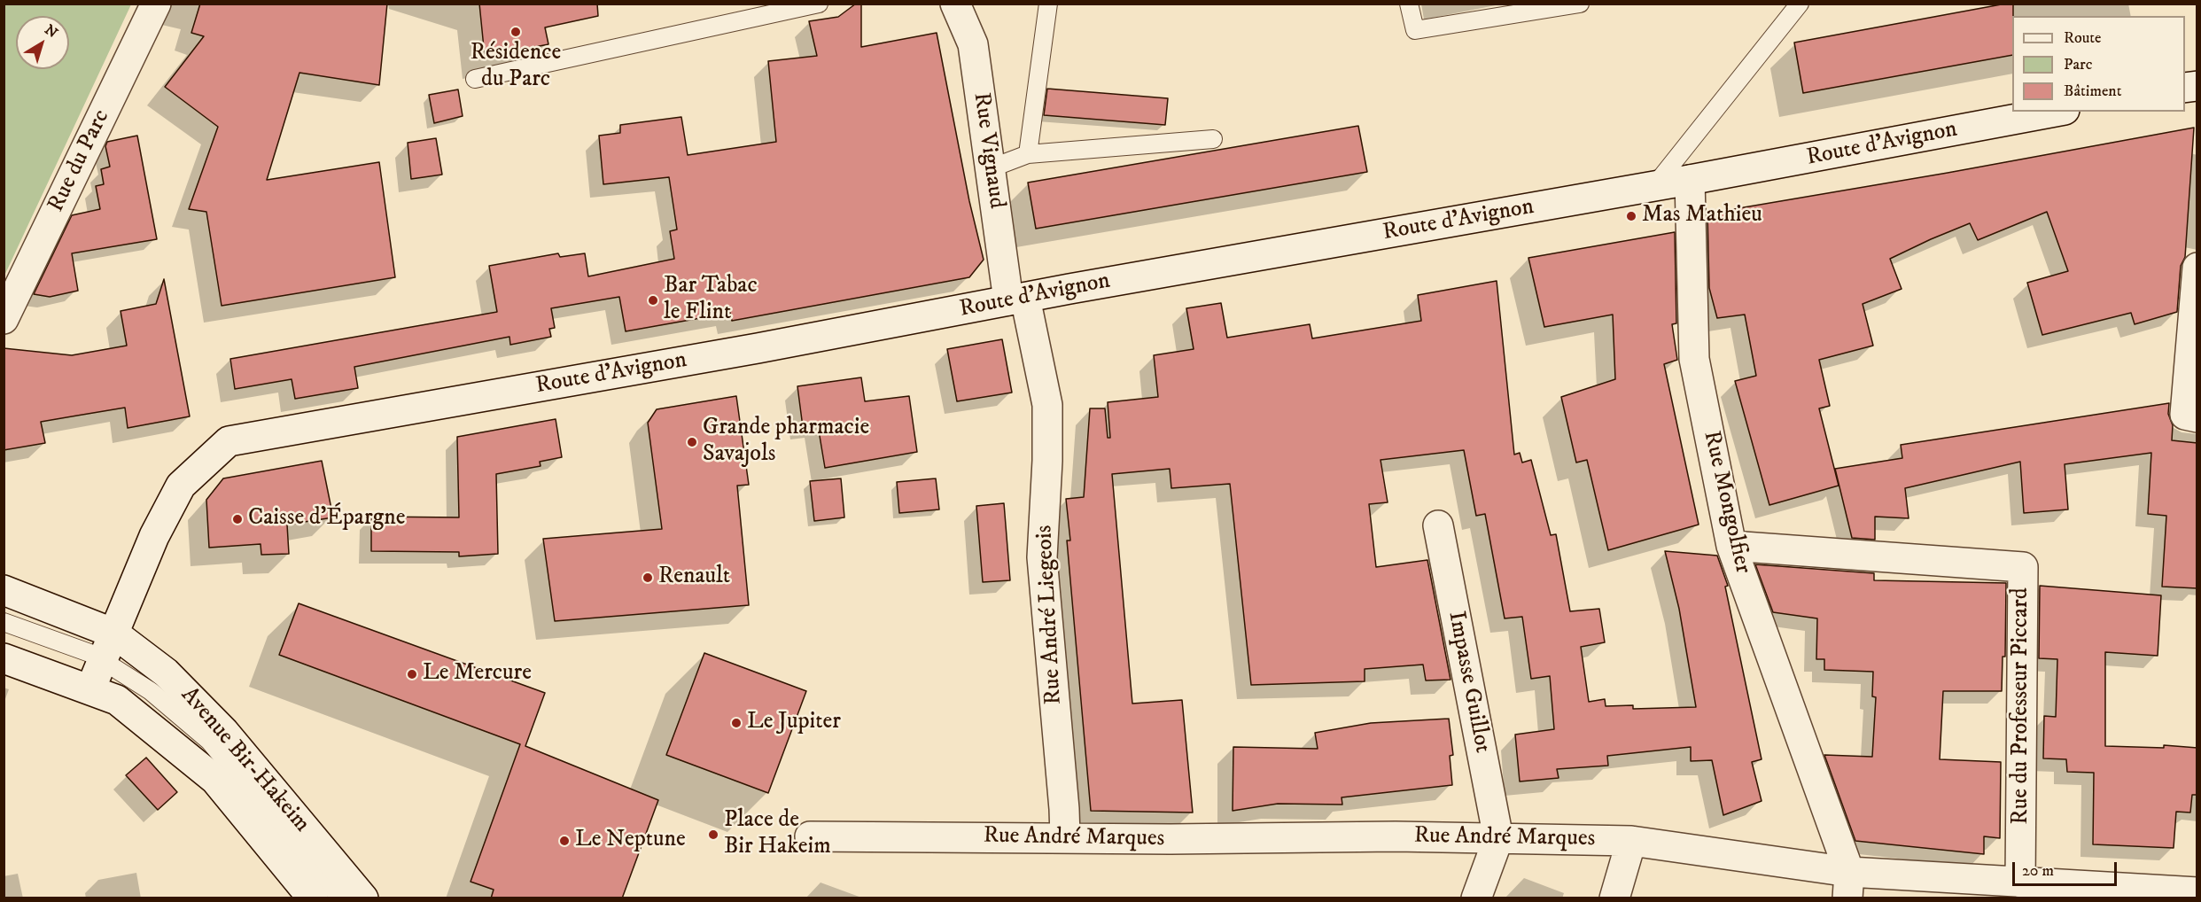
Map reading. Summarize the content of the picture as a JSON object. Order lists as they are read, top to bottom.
{
  "streets": {
    "street": [
      "Route d'Avignon",
      "Rue Vignaud",
      "Rue du Parc",
      "Rue Mongolfier",
      "Rue André Liegeois",
      "Impasse Guillot",
      "Rue du Professeur Piccard",
      "Avenue Bir-Hakeim",
      "Rue André Marques"
    ]
  },
  "crossings": [
    ["Route d'Avignon", "Rue Vignaud"],
    ["Route d'Avignon", "Rue Mongolfier"],
    ["Route d'Avignon", "Rue André Liegeois"],
    ["Route d'Avignon", "Avenue Bir-Hakeim"],
    ["Rue Vignaud", "Rue André Liegeois"],
    ["Rue Mongolfier", "Rue du Professeur Piccard"],
    ["Rue Mongolfier", "Rue André Marques"],
    ["Rue André Liegeois", "Rue André Marques"],
    ["Impasse Guillot", "Rue André Marques"],
    ["Rue du Professeur Piccard", "Rue André Marques"]
  ],
  "places": [
    "Résidence du Parc",
    "Mas Mathieu",
    "Bar Tabac le Flint",
    "Grande pharmacie Savajols",
    "Caisse d'Épargne",
    "Renault",
    "Le Mercure",
    "Le Jupiter",
    "Place de Bir Hakeim",
    "Le Neptune"
  ],
  "legend": ["Route", "Parc", "Bâtiment"],
  "scale_bar": "20 m",
  "north": "top right"
}
